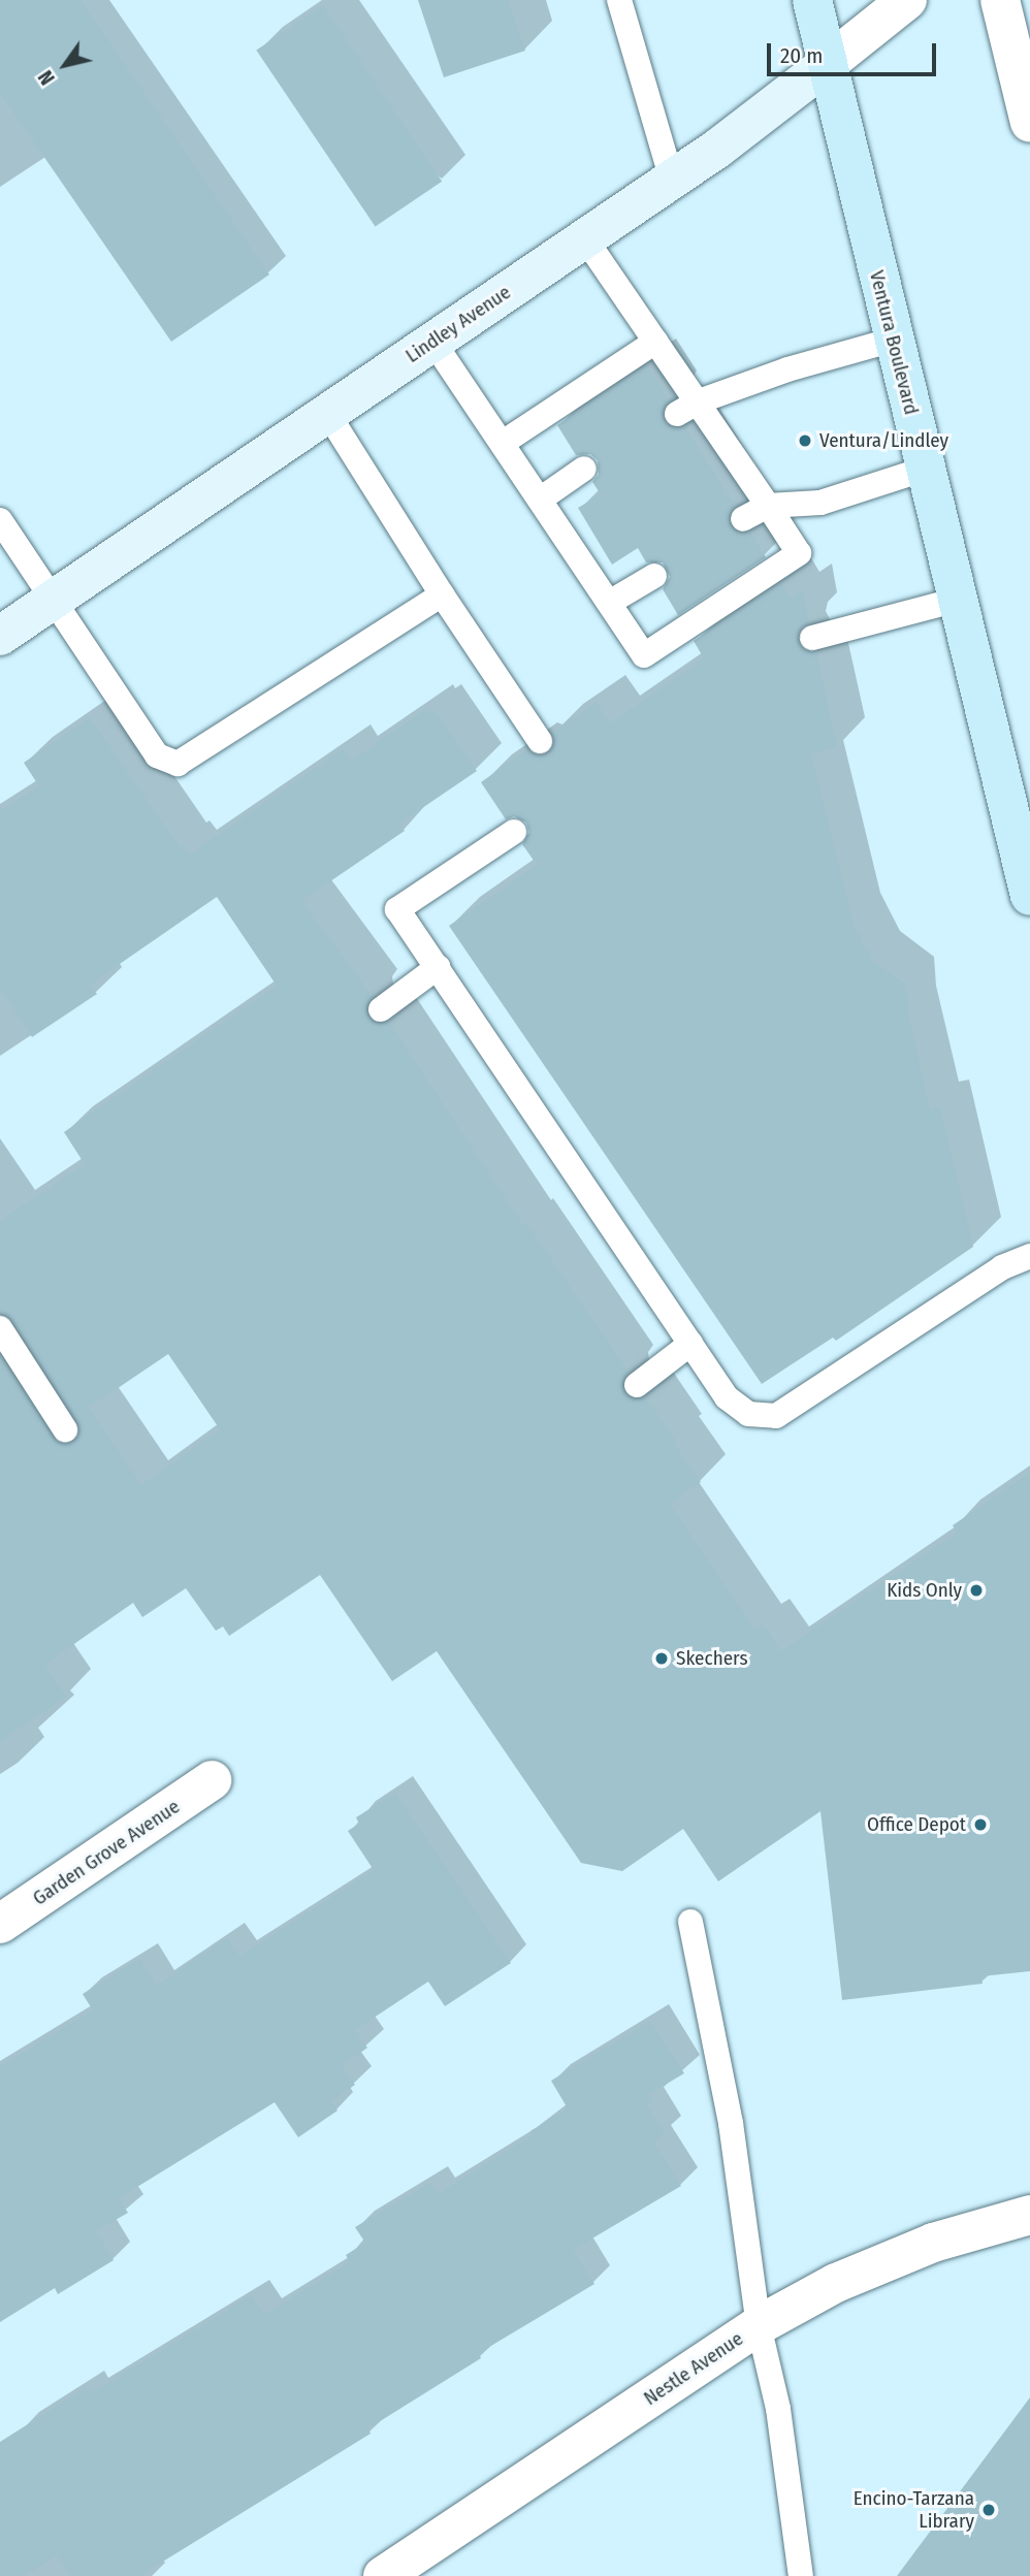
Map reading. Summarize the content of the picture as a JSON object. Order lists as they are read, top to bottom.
{
  "streets": {
    "main road": ["Lindley Avenue", "Ventura Boulevard"],
    "street": ["Garden Grove Avenue", "Nestle Avenue"]
  },
  "crossings": [
    ["Lindley Avenue", "Ventura Boulevard"]
  ],
  "places": [
    "Ventura/Lindley",
    "Kids Only",
    "Skechers",
    "Office Depot",
    "Encino-Tarzana Library"
  ],
  "scale_bar": "20 m",
  "north": "bottom left"
}
